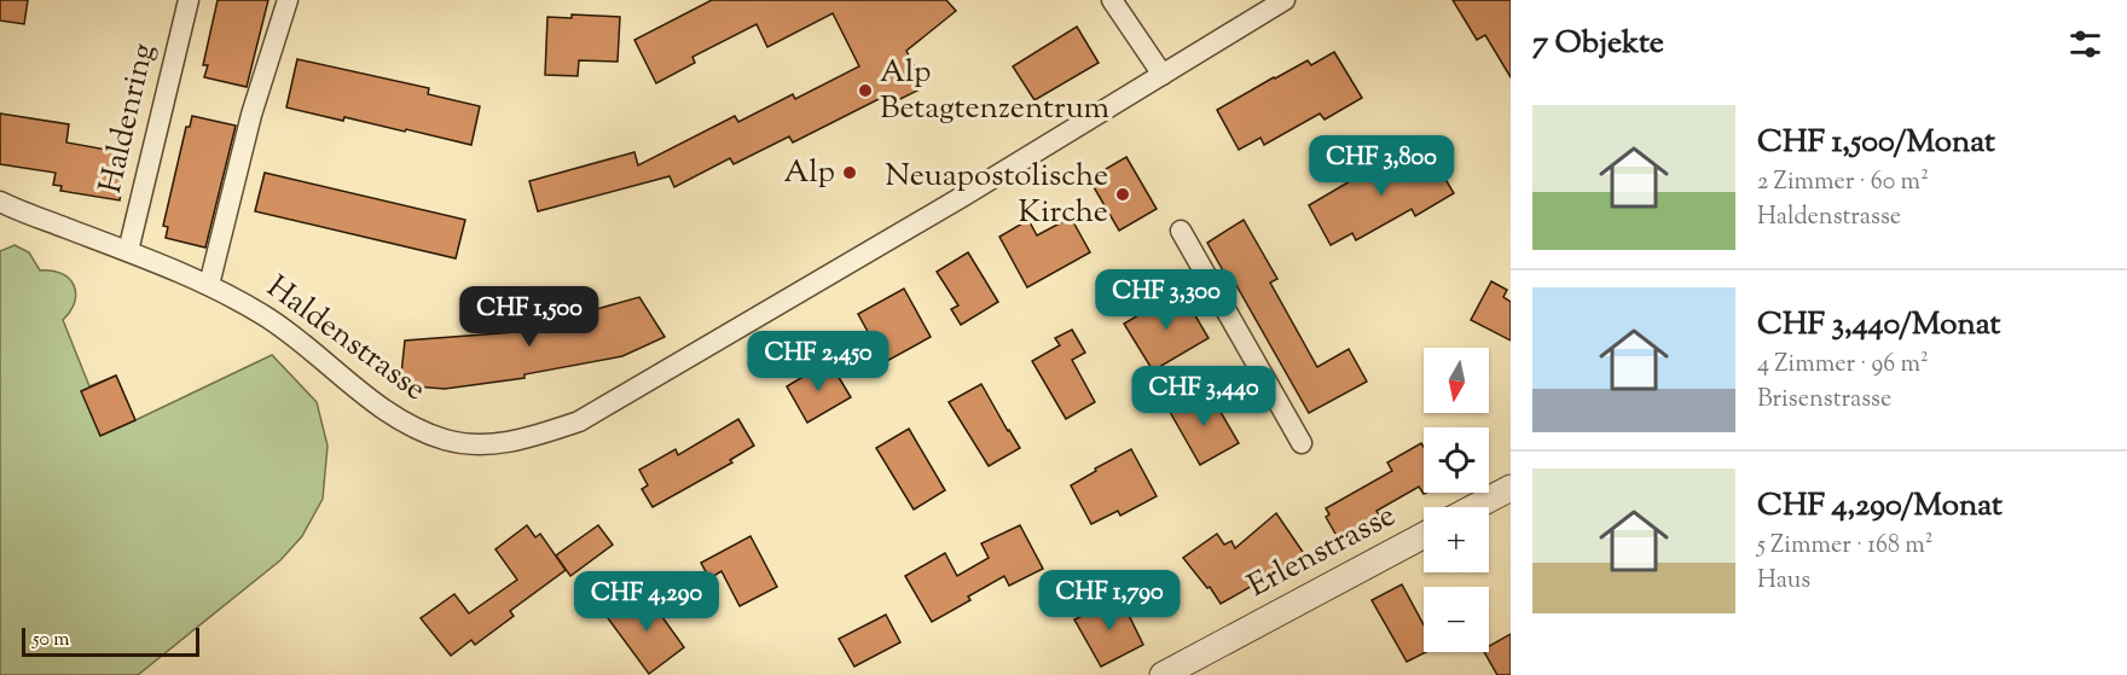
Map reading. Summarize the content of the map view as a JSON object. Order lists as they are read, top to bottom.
{
  "streets": {
    "street": ["Haldenring", "Haldenstrasse", "Erlenstrasse"]
  },
  "crossings": [
    ["Haldenring", "Haldenstrasse"]
  ],
  "places": ["Alp Betagtenzentrum", "Alp", "Neuapostolische Kirche"],
  "scale_bar": "50 m",
  "north": "bottom",
  "page": {
    "heading": "7 Objekte",
    "list": [
      {
        "name": "CHF 1,500/Monat",
        "note": "2 Zimmer · 60 m² · Haldenstrasse"
      },
      {
        "name": "CHF 3,440/Monat",
        "note": "4 Zimmer · 96 m² · Brisenstrasse"
      },
      {
        "name": "CHF 4,290/Monat",
        "note": "5 Zimmer · 168 m² · Haus"
      }
    ],
    "price": [
      "CHF 3,800",
      "CHF 3,300",
      "CHF 1,500",
      "CHF 2,450",
      "CHF 3,440",
      "CHF 1,790",
      "CHF 4,290"
    ],
    "map_buttons": ["+", "−"],
    "scale": "50 m"
  }
}
